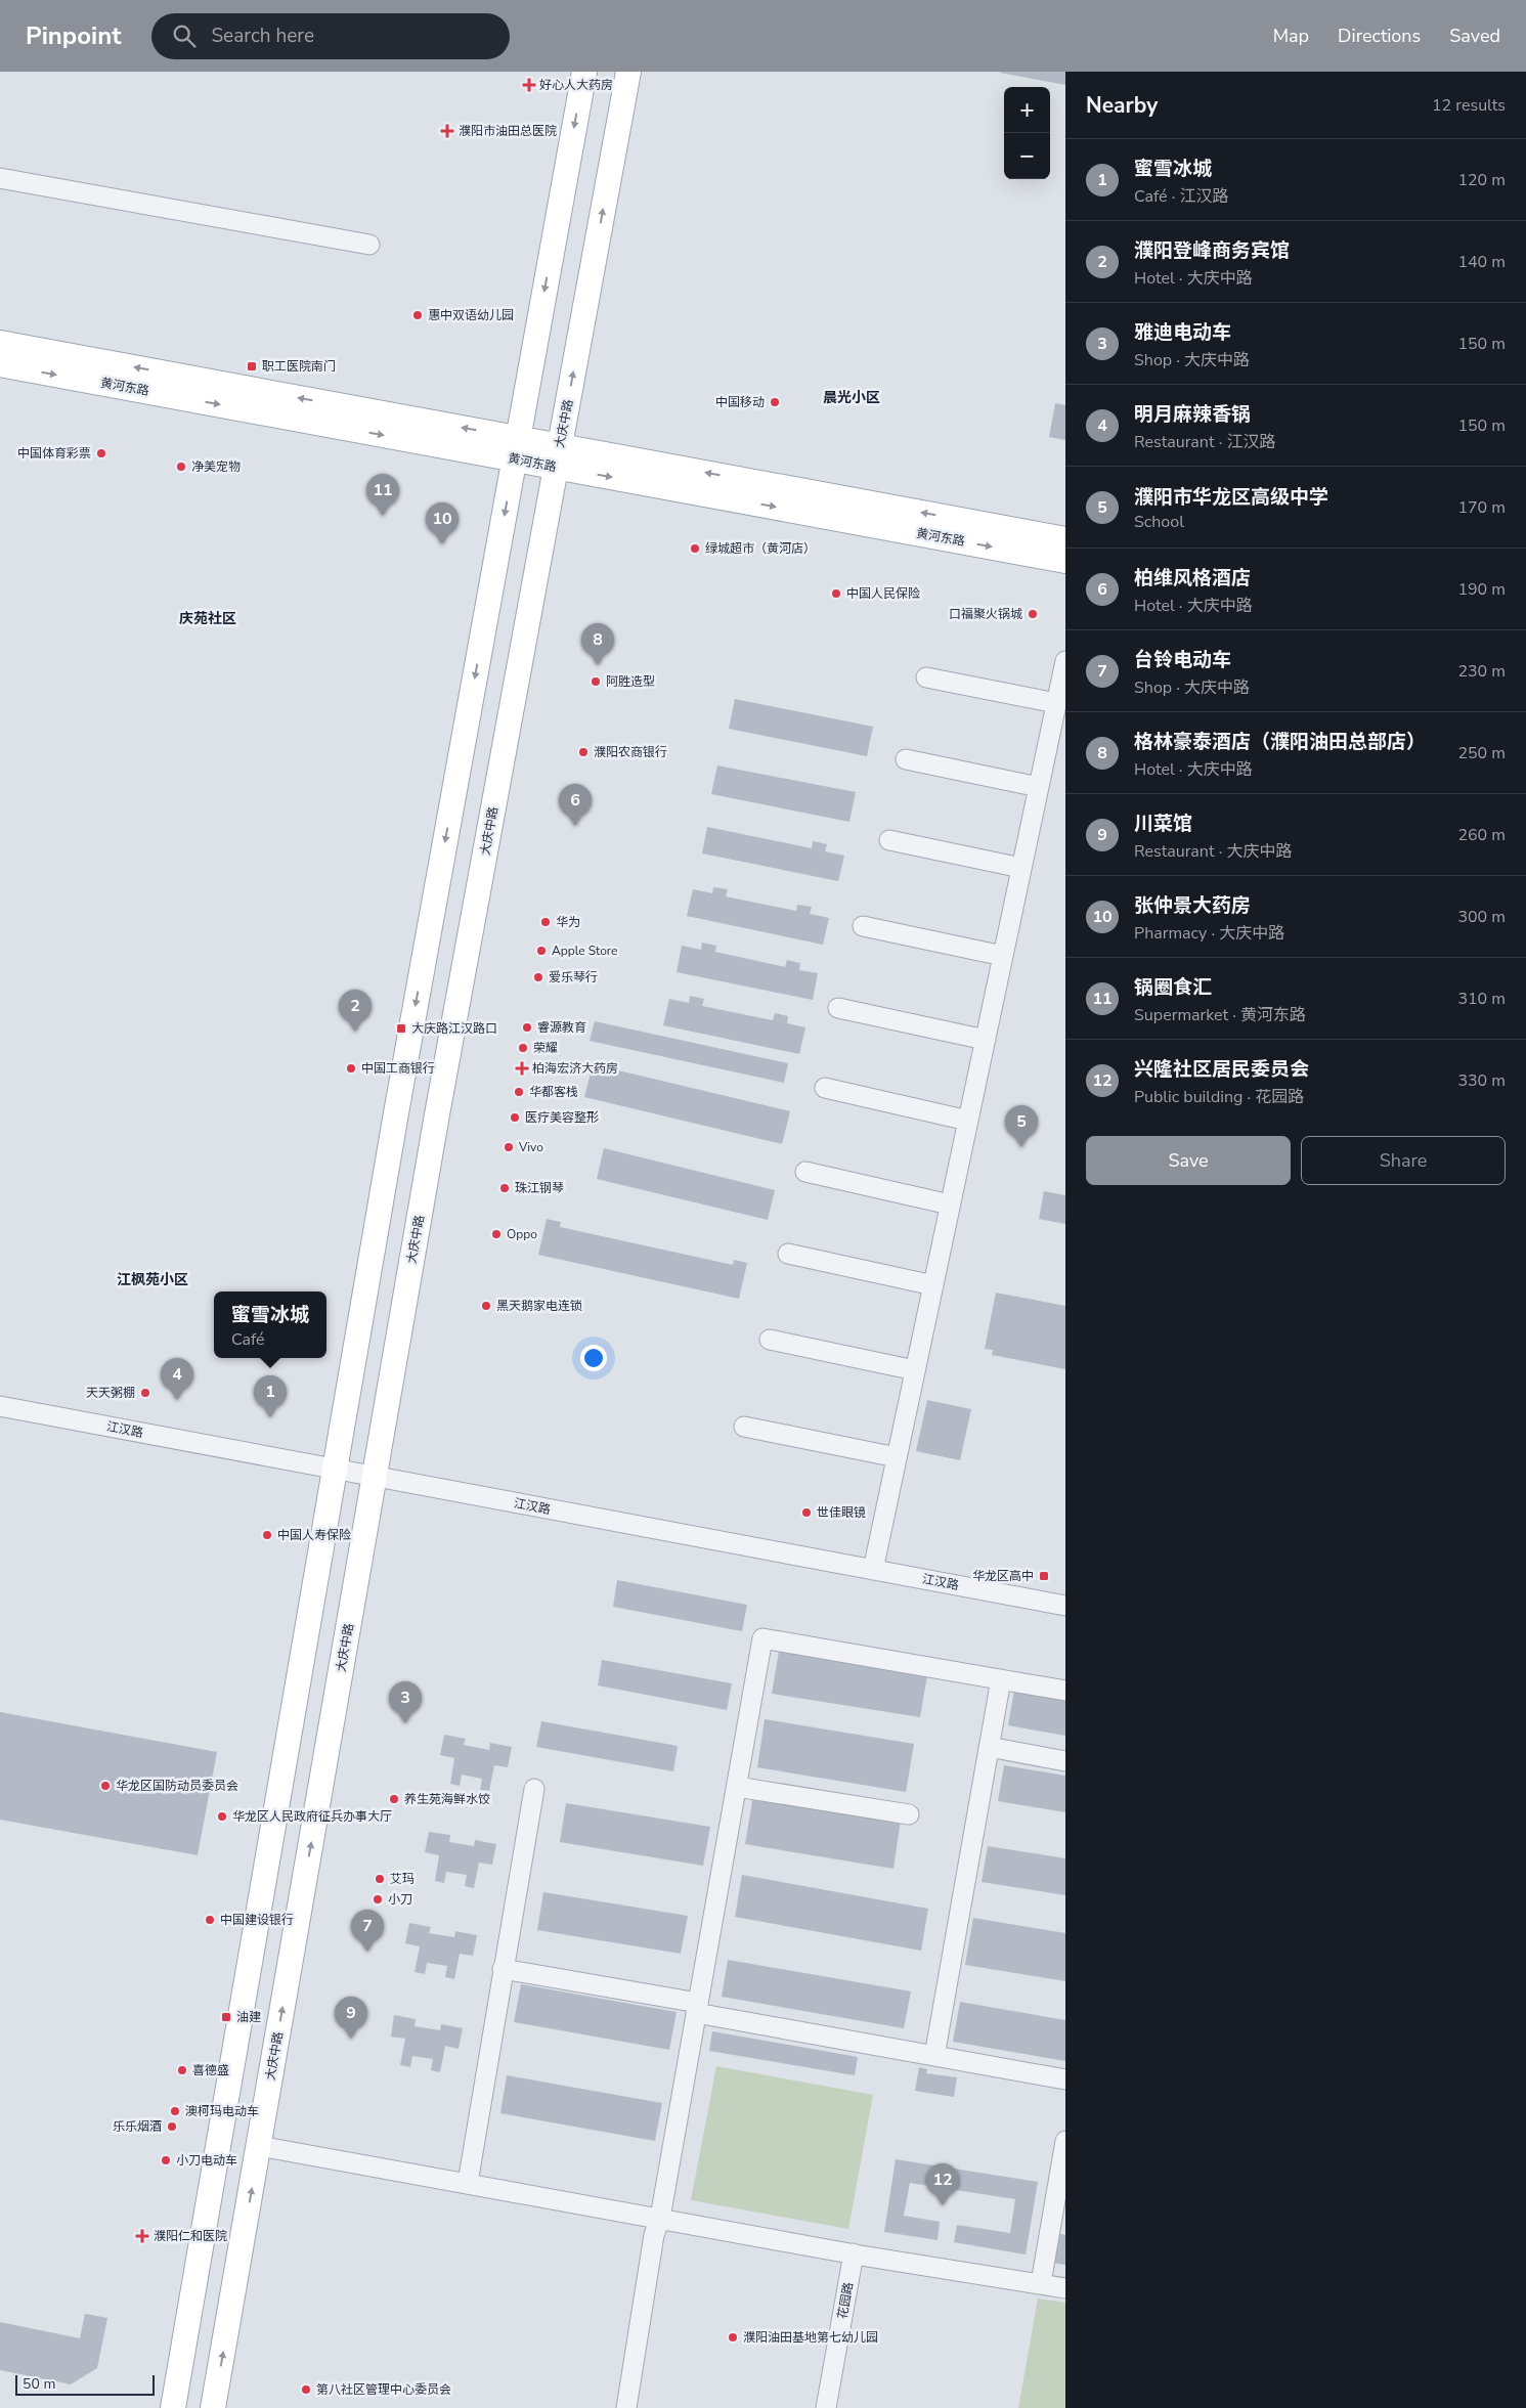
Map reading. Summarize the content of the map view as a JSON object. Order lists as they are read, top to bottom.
{
  "streets": {
    "main road": ["黄河东路", "大庆中路"],
    "street": ["江汉路", "花园路"]
  },
  "crossings": [
    ["黄河东路", "大庆中路"],
    ["大庆中路", "江汉路"]
  ],
  "districts": ["晨光小区", "庆苑社区", "江枫苑小区"],
  "places": {
    "health": [
      "好心人大药房",
      "濮阳市油田总医院",
      "柏海宏济大药房",
      "濮阳仁和医院"
    ],
    "other": [
      "惠中双语幼儿园",
      "中国移动",
      "中国体育彩票",
      "净美宠物",
      "绿城超市（黄河店）",
      "中国人民保险",
      "口福聚火锅城",
      "阿胜造型",
      "濮阳农商银行",
      "华为",
      "Apple Store",
      "爱乐琴行",
      "睿源教育",
      "荣耀",
      "中国工商银行",
      "华都客栈",
      "医疗美容整形",
      "Vivo",
      "珠江钢琴",
      "Oppo",
      "黑天鹅家电连锁",
      "天天粥棚",
      "世佳眼镜",
      "中国人寿保险",
      "华龙区国防动员委员会",
      "养生苑海鲜水饺",
      "华龙区人民政府征兵办事大厅",
      "艾玛",
      "小刀",
      "中国建设银行",
      "喜德盛",
      "澳柯玛电动车",
      "乐乐烟酒",
      "小刀电动车",
      "濮阳油田基地第七幼儿园",
      "第八社区管理中心委员会"
    ],
    "transit": [
      "职工医院南门",
      "大庆路江汉路口",
      "华龙区高中",
      "油建"
    ]
  },
  "scale_bar": "50 m",
  "page": {
    "header": "Pinpoint",
    "search": "Search here",
    "nav": ["Map", "Directions", "Saved"],
    "heading": ["Nearby", "12 results"],
    "map_buttons": ["+", "−"],
    "list": [
      {
        "mark": "1",
        "name": "蜜雪冰城",
        "note": "Café · 江汉路",
        "value": "120 m"
      },
      {
        "mark": "2",
        "name": "濮阳登峰商务宾馆",
        "note": "Hotel · 大庆中路",
        "value": "140 m"
      },
      {
        "mark": "3",
        "name": "雅迪电动车",
        "note": "Shop · 大庆中路",
        "value": "150 m"
      },
      {
        "mark": "4",
        "name": "明月麻辣香锅",
        "note": "Restaurant · 江汉路",
        "value": "150 m"
      },
      {
        "mark": "5",
        "name": "濮阳市华龙区高级中学",
        "note": "School",
        "value": "170 m"
      },
      {
        "mark": "6",
        "name": "柏维风格酒店",
        "note": "Hotel · 大庆中路",
        "value": "190 m"
      },
      {
        "mark": "7",
        "name": "台铃电动车",
        "note": "Shop · 大庆中路",
        "value": "230 m"
      },
      {
        "mark": "8",
        "name": "格林豪泰酒店（濮阳油田总部店）",
        "note": "Hotel · 大庆中路",
        "value": "250 m"
      },
      {
        "mark": "9",
        "name": "川菜馆",
        "note": "Restaurant · 大庆中路",
        "value": "260 m"
      },
      {
        "mark": "10",
        "name": "张仲景大药房",
        "note": "Pharmacy · 大庆中路",
        "value": "300 m"
      },
      {
        "mark": "11",
        "name": "锅圈食汇",
        "note": "Supermarket · 黄河东路",
        "value": "310 m"
      },
      {
        "mark": "12",
        "name": "兴隆社区居民委员会",
        "note": "Public building · 花园路",
        "value": "330 m"
      }
    ],
    "pins": [
      "11",
      "10",
      "8",
      "6",
      "2",
      "5",
      "4",
      "1",
      "3",
      "7",
      "9",
      "12"
    ],
    "buttons": ["Save", "Share"],
    "popup": ["蜜雪冰城", "Café"],
    "scale": "50 m"
  }
}
